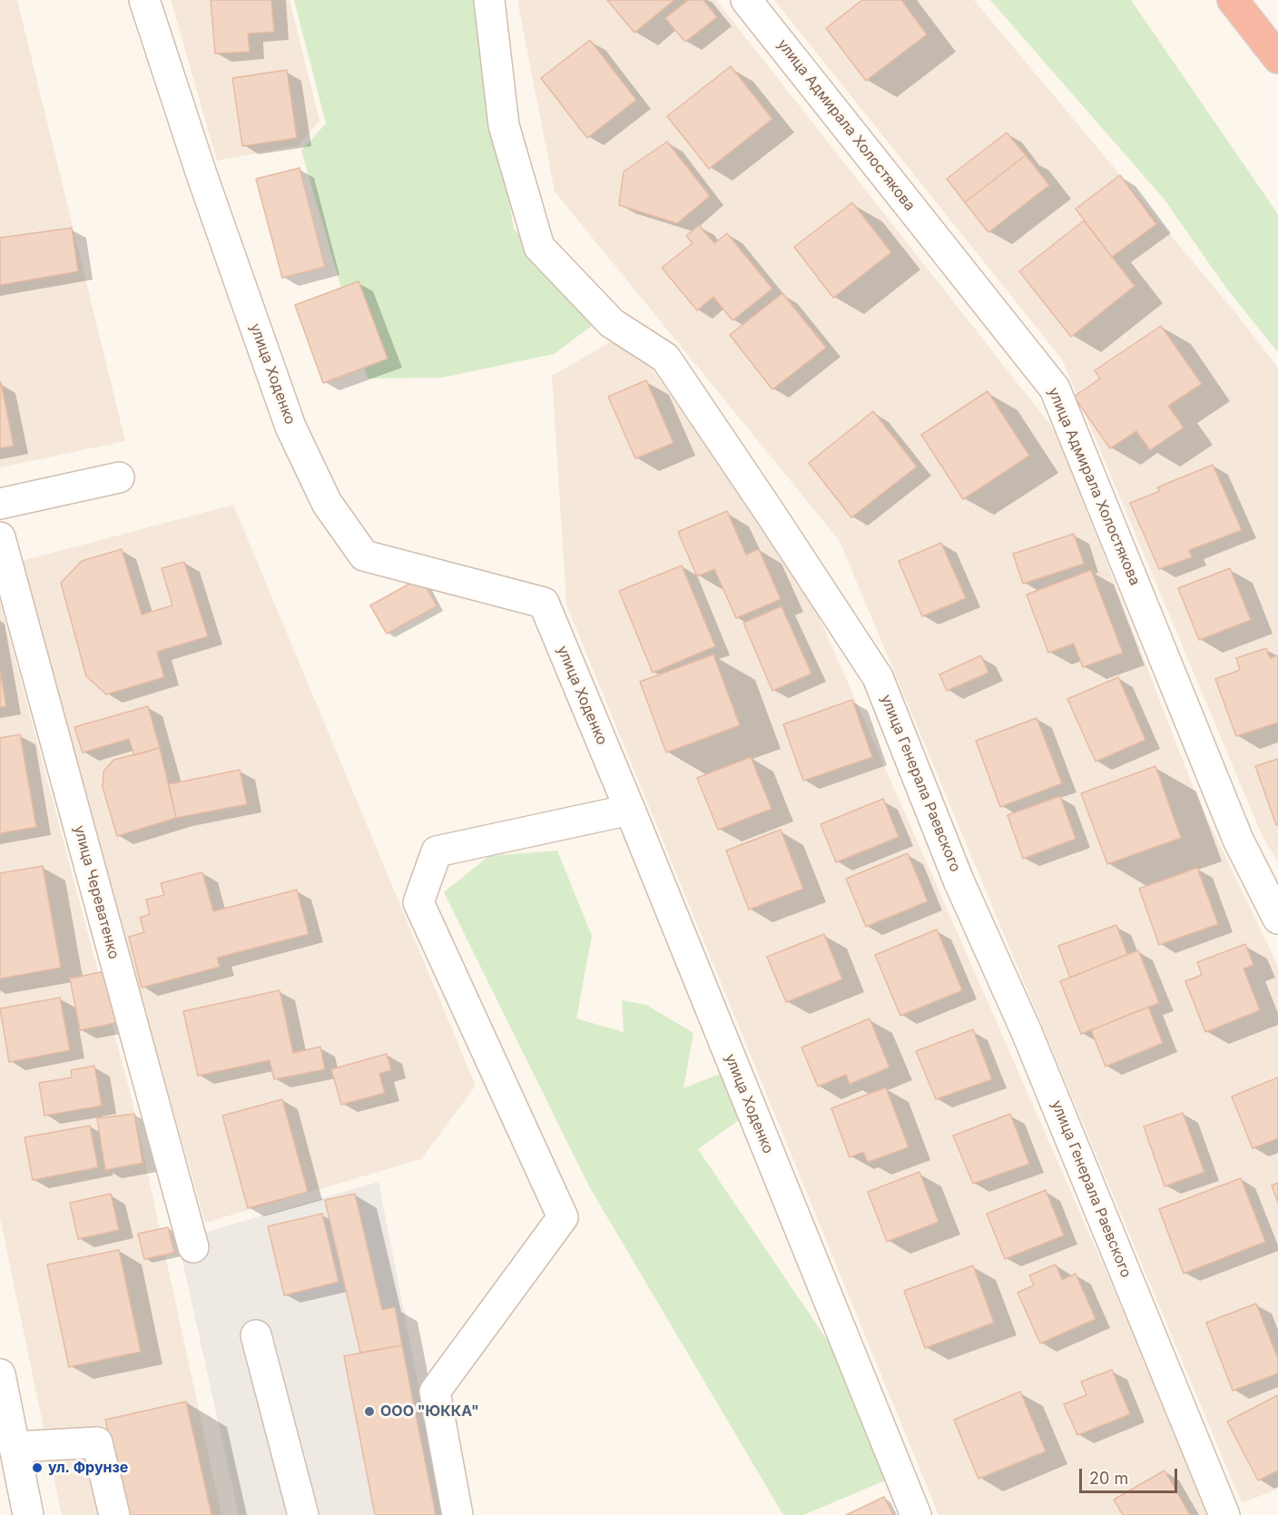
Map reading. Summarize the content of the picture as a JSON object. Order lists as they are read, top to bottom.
{
  "streets": {
    "street": [
      "улица Адмирала Холостякова",
      "улица Ходенко",
      "улица Генерала Раевского",
      "улица Череватенко"
    ]
  },
  "places": ["ООО \"ЮККА\"", "ул. Фрунзе"],
  "scale_bar": "20 m"
}
